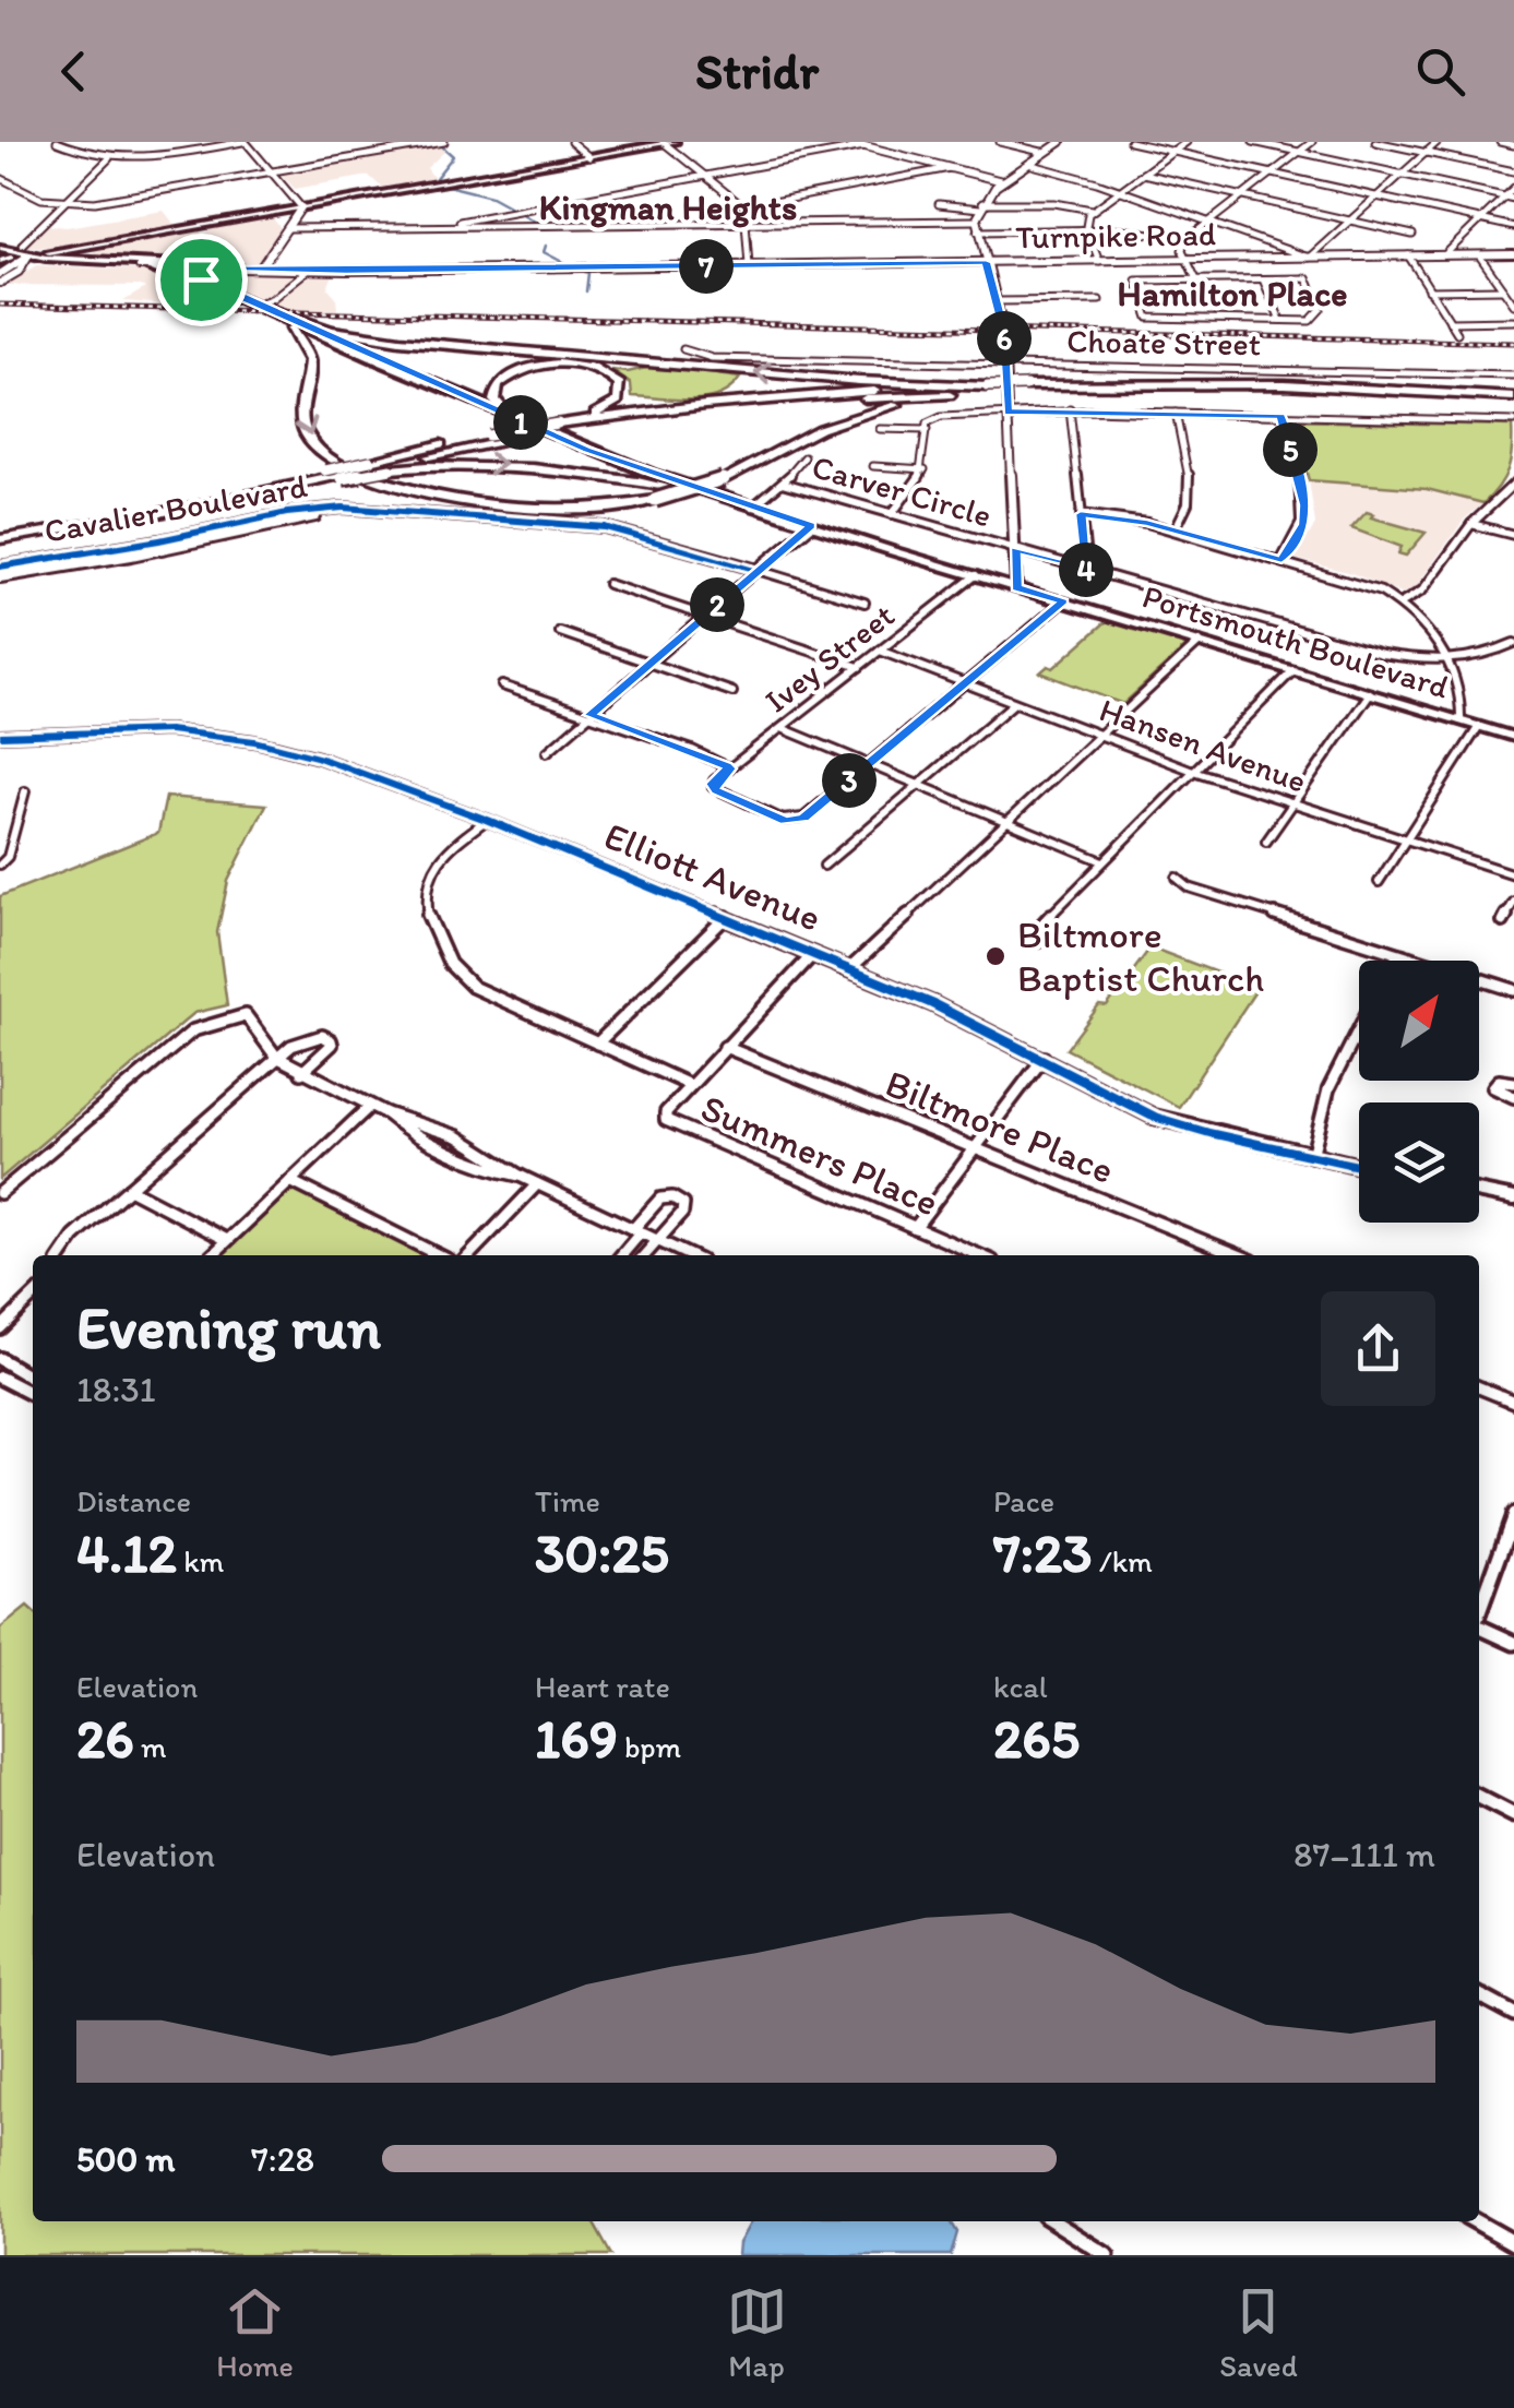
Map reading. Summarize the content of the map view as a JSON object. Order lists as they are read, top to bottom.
{
  "streets": {
    "main road": ["Turnpike Road", "Portsmouth Boulevard"],
    "street": [
      "Choate Street",
      "Carver Circle",
      "Cavalier Boulevard",
      "Ivey Street",
      "Hansen Avenue",
      "Elliott Avenue",
      "Biltmore Place",
      "Summers Place"
    ]
  },
  "crossings": [
    ["Turnpike Road", "Portsmouth Boulevard"],
    ["Portsmouth Boulevard", "Ivey Street"],
    ["Ivey Street", "Hansen Avenue"],
    ["Elliott Avenue", "Summers Place"],
    ["Biltmore Place", "Summers Place"]
  ],
  "districts": ["Kingman Heights", "Hamilton Place"],
  "places": ["Biltmore Baptist Church"],
  "north": "top right",
  "page": {
    "header": "Stridr",
    "pins": [
      "7",
      "6",
      "1",
      "5",
      "4",
      "2",
      "3"
    ],
    "heading": ["Evening run", "18:31"],
    "stats": [
      ["Distance", "4.12 km"],
      ["Time", "30:25"],
      ["Pace", "7:23 /km"],
      ["Elevation", "26 m"],
      ["Heart rate", "169 bpm"],
      ["kcal", "265"]
    ],
    "chart": ["Elevation", "87–111 m"],
    "list": [
      {
        "name": "500 m",
        "note": "7:28"
      }
    ],
    "tabs": ["Home", "Map", "Saved"]
  }
}
